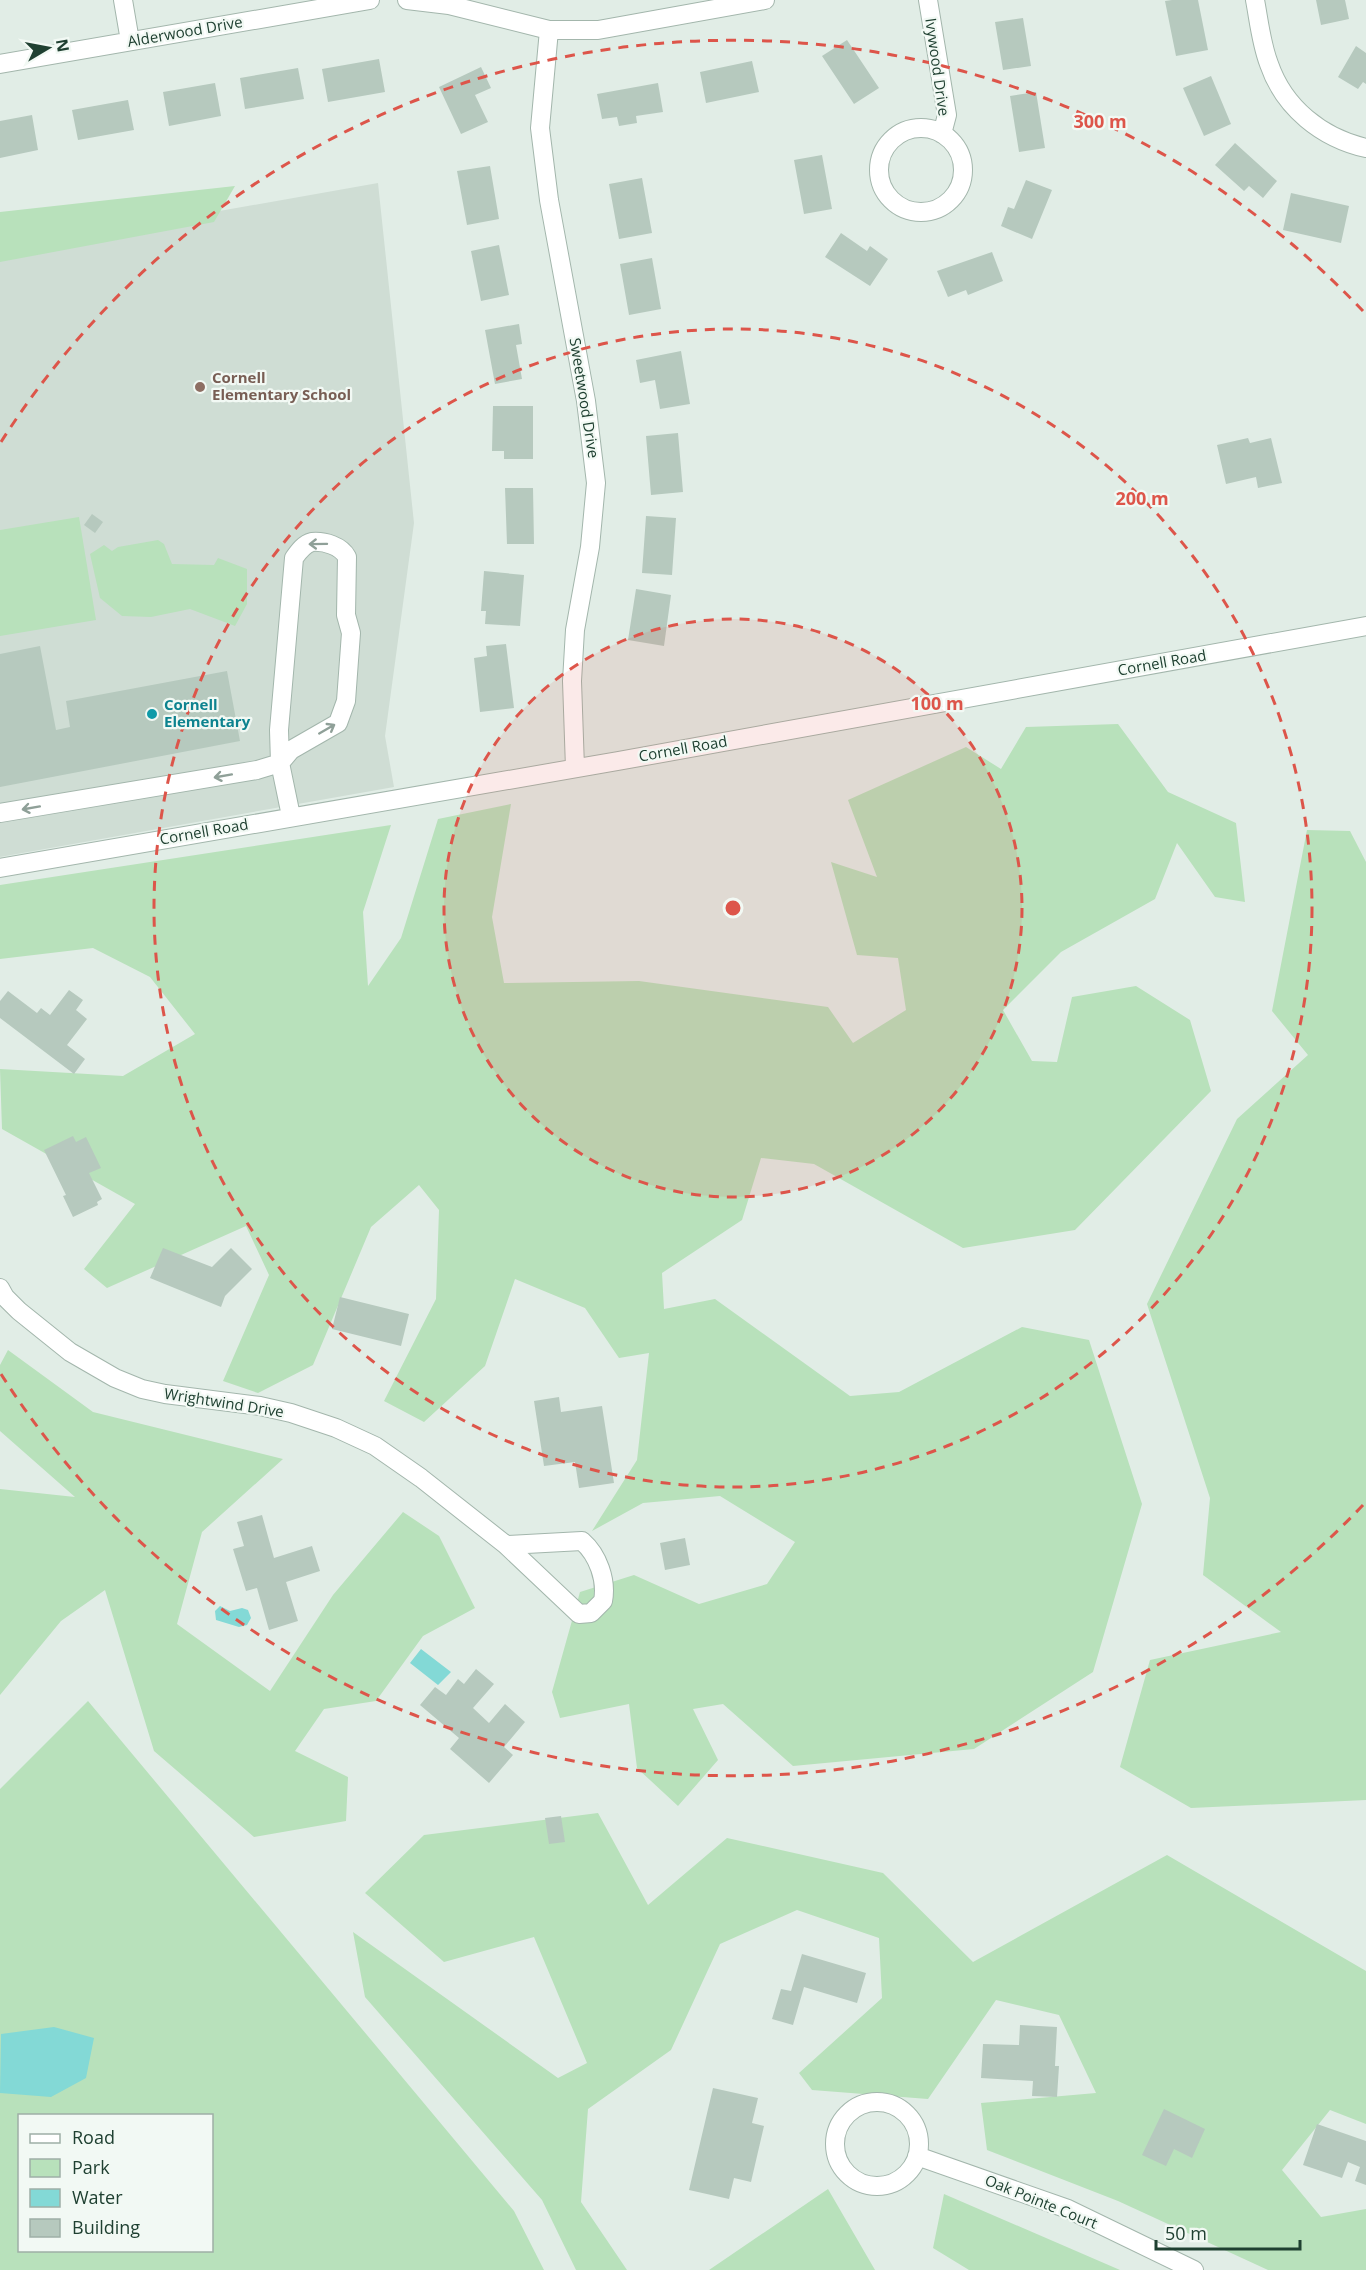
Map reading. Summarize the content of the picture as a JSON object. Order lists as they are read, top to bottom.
{
  "streets": {
    "street": [
      "Alderwood Drive",
      "Ivywood Drive",
      "Sweetwood Drive",
      "Cornell Road",
      "Wrightwind Drive",
      "Oak Pointe Court"
    ]
  },
  "crossings": [
    ["Sweetwood Drive", "Cornell Road"]
  ],
  "places": ["Cornell Elementary School", "Cornell Elementary"],
  "legend": [
    "Road",
    "Park",
    "Water",
    "Building"
  ],
  "scale_bar": "50 m",
  "north": "right",
  "rings": ["300 m", "200 m", "100 m"]
}
